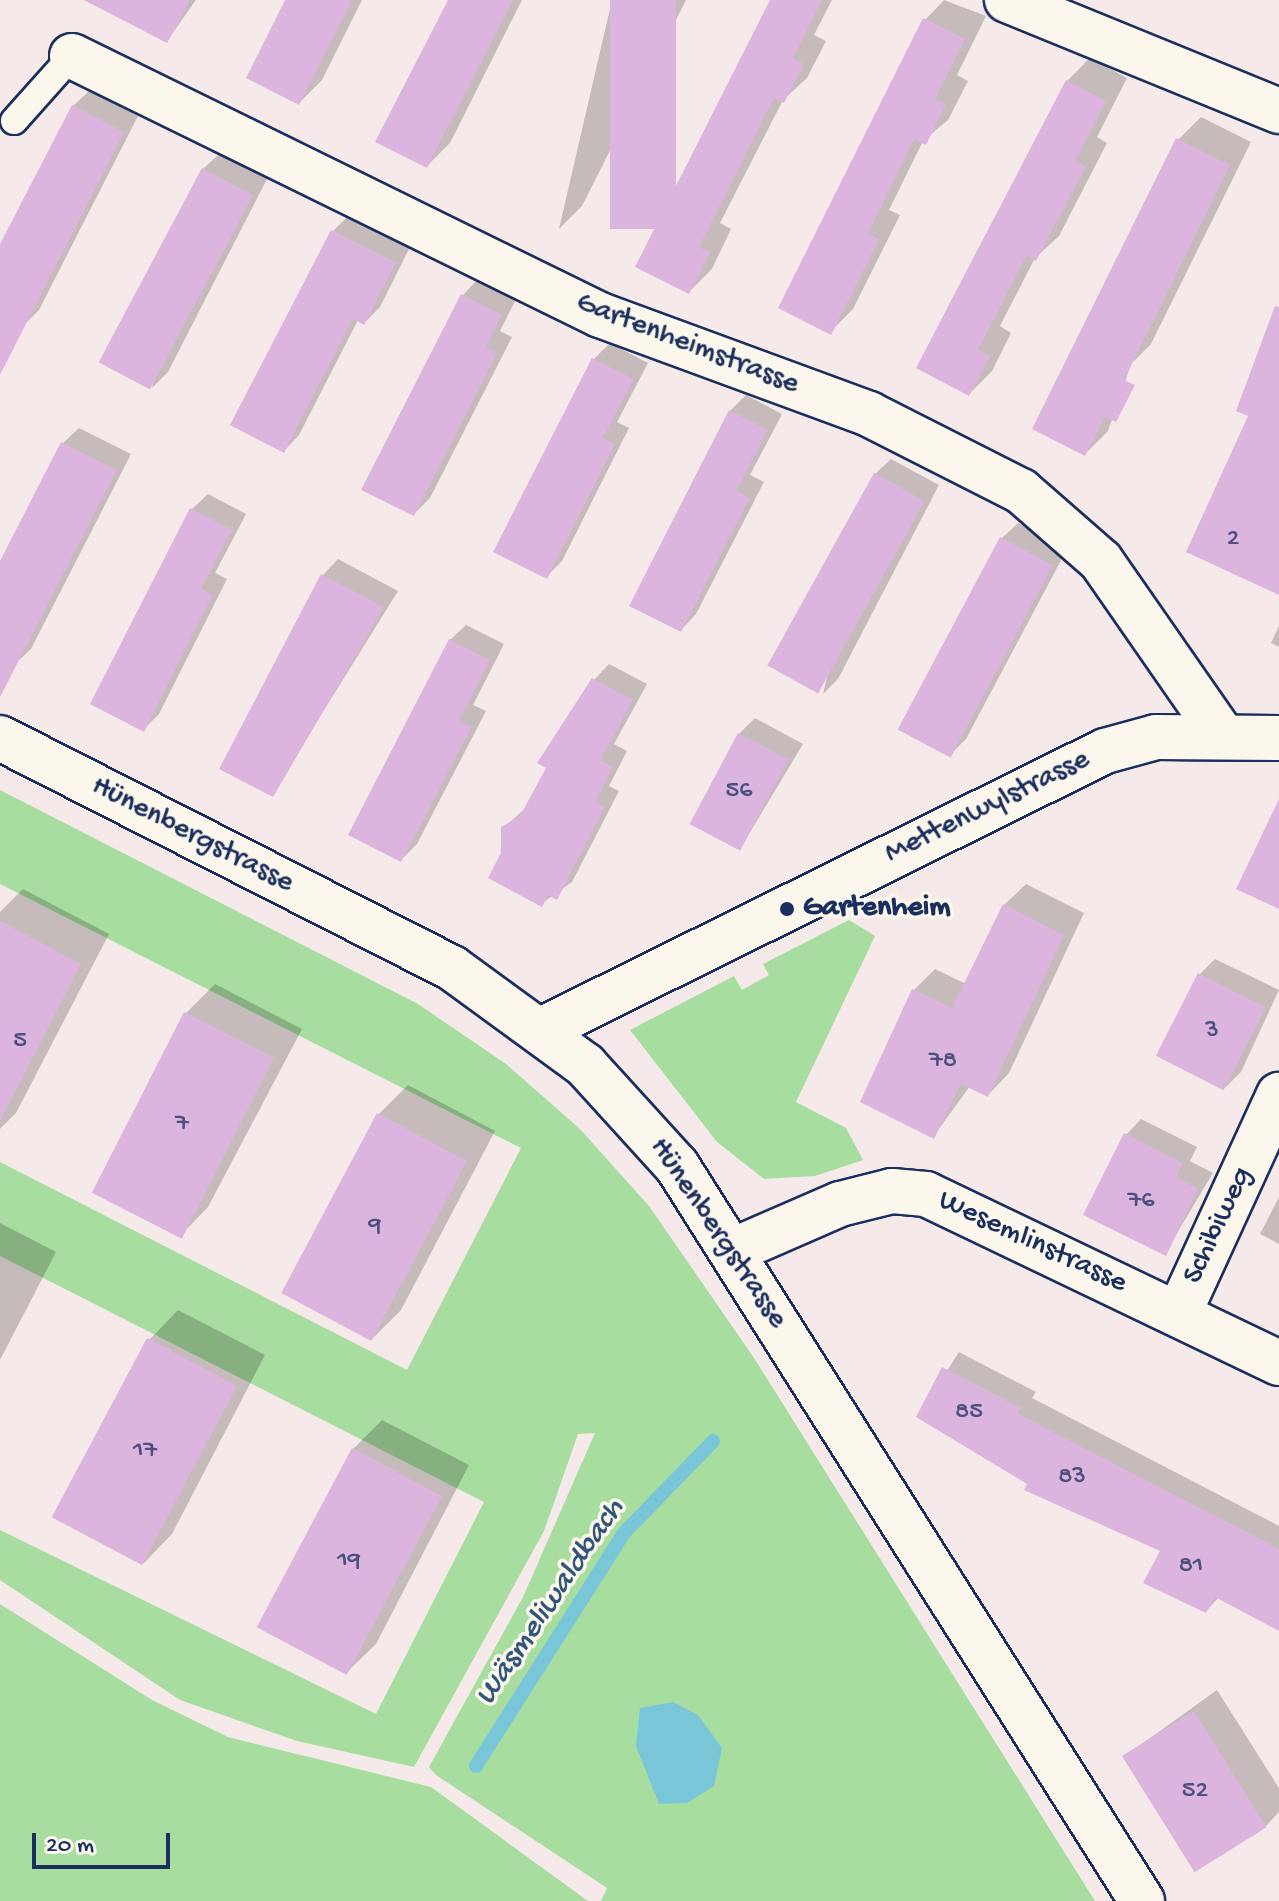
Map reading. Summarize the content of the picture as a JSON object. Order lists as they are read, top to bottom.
{
  "streets": {
    "street": [
      "Gartenheimstrasse",
      "Mettenwylstrasse",
      "Hünenbergstrasse",
      "Schibiweg",
      "Wesemlinstrasse"
    ]
  },
  "crossings": [
    ["Gartenheimstrasse", "Mettenwylstrasse"],
    ["Mettenwylstrasse", "Hünenbergstrasse"],
    ["Hünenbergstrasse", "Wesemlinstrasse"],
    ["Schibiweg", "Wesemlinstrasse"]
  ],
  "water": ["Wäsmeliwaldbach"],
  "places": ["Gartenheim"],
  "house_numbers": [
    "2",
    "56",
    "3",
    "5",
    "78",
    "7",
    "76",
    "9",
    "85",
    "17",
    "83",
    "19",
    "81",
    "52"
  ],
  "scale_bar": "20 m"
}
